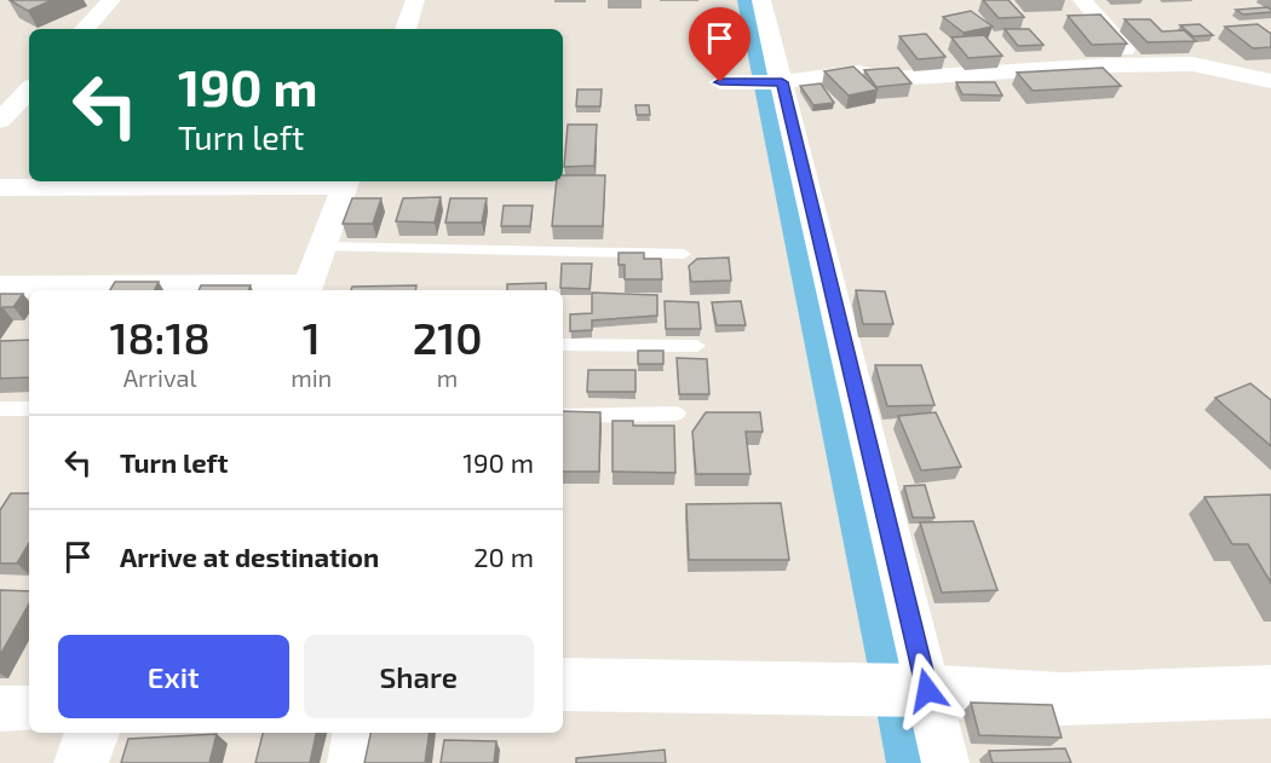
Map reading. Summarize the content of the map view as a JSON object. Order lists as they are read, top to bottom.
{
  "page": {
    "turn": ["190 m", "Turn left"],
    "eta": [
      "18:18",
      "Arrival",
      "1",
      "min",
      "210",
      "m"
    ],
    "list": [
      {
        "name": "Turn left",
        "value": "190 m"
      },
      {
        "name": "Arrive at destination",
        "value": "20 m"
      }
    ],
    "buttons": ["Exit", "Share"]
  }
}
